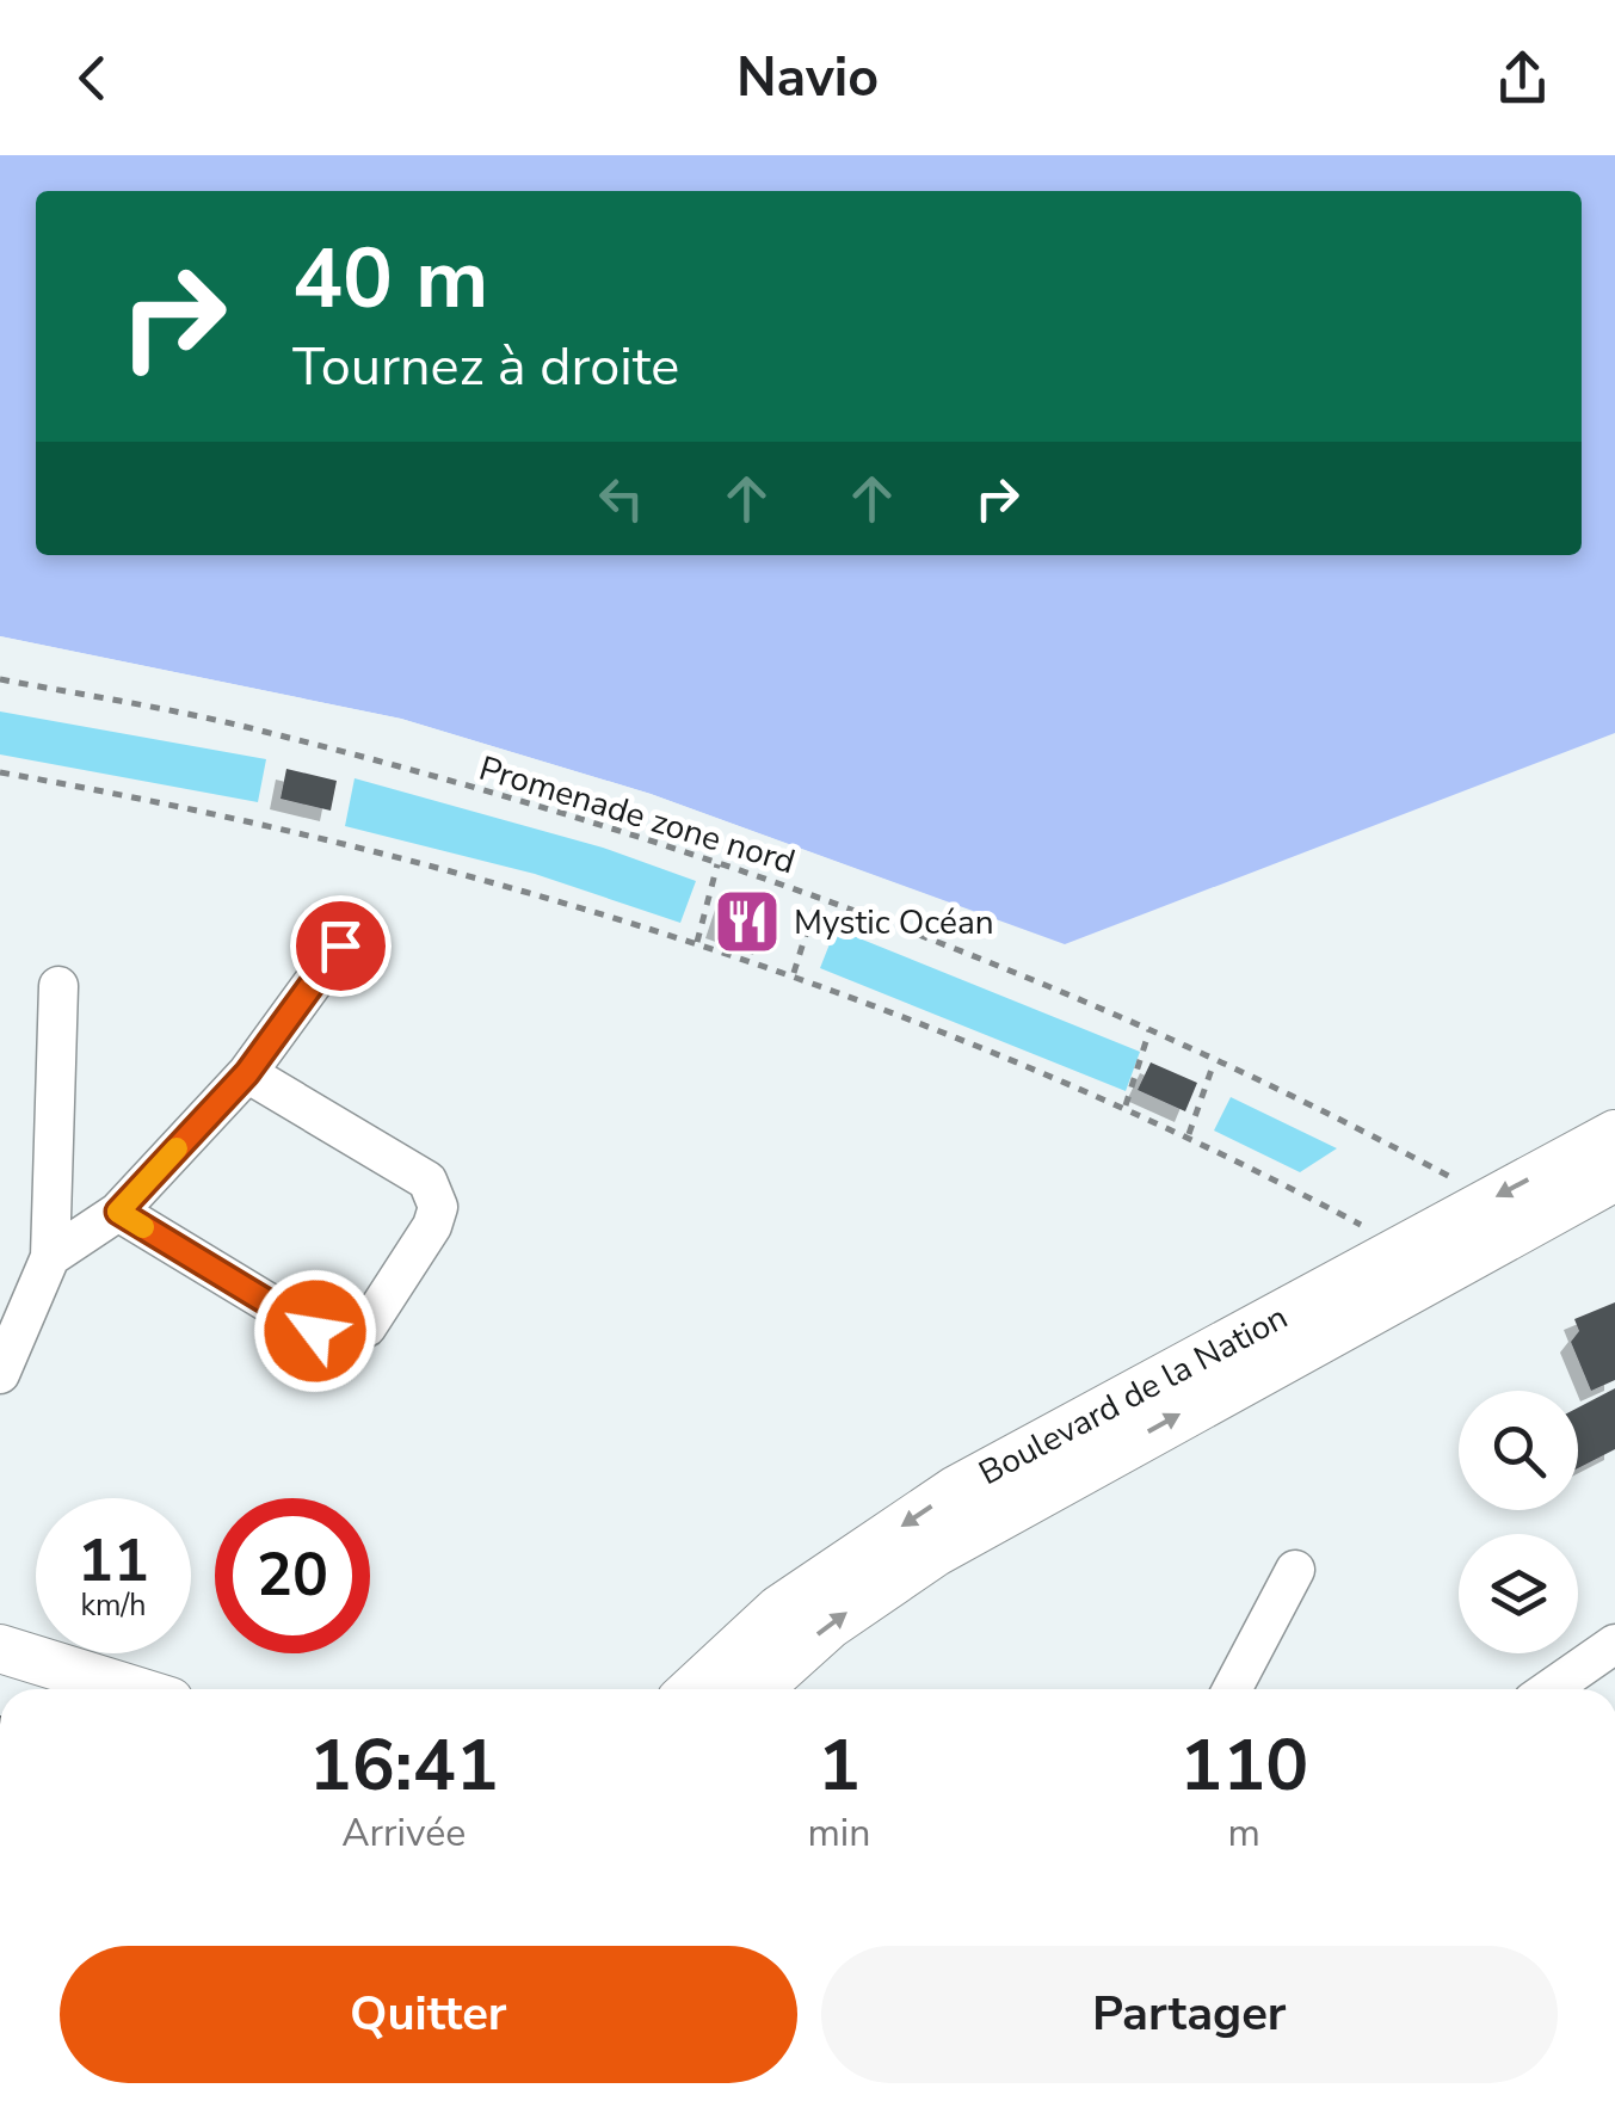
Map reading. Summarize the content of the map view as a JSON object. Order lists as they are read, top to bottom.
{
  "streets": {
    "main road": ["Boulevard de la Nation"],
    "path": ["Promenade zone nord"]
  },
  "crossings": [
    ["Promenade zone nord", "Boulevard de la Nation"]
  ],
  "places": {
    "restaurant": ["Mystic Océan"]
  },
  "page": {
    "header": "Navio",
    "turn": ["40 m", "Tournez à droite"],
    "speed": "11 km/h",
    "limit": "20",
    "eta": [
      "16:41",
      "Arrivée",
      "1",
      "min",
      "110",
      "m"
    ],
    "buttons": ["Quitter", "Partager"]
  }
}
